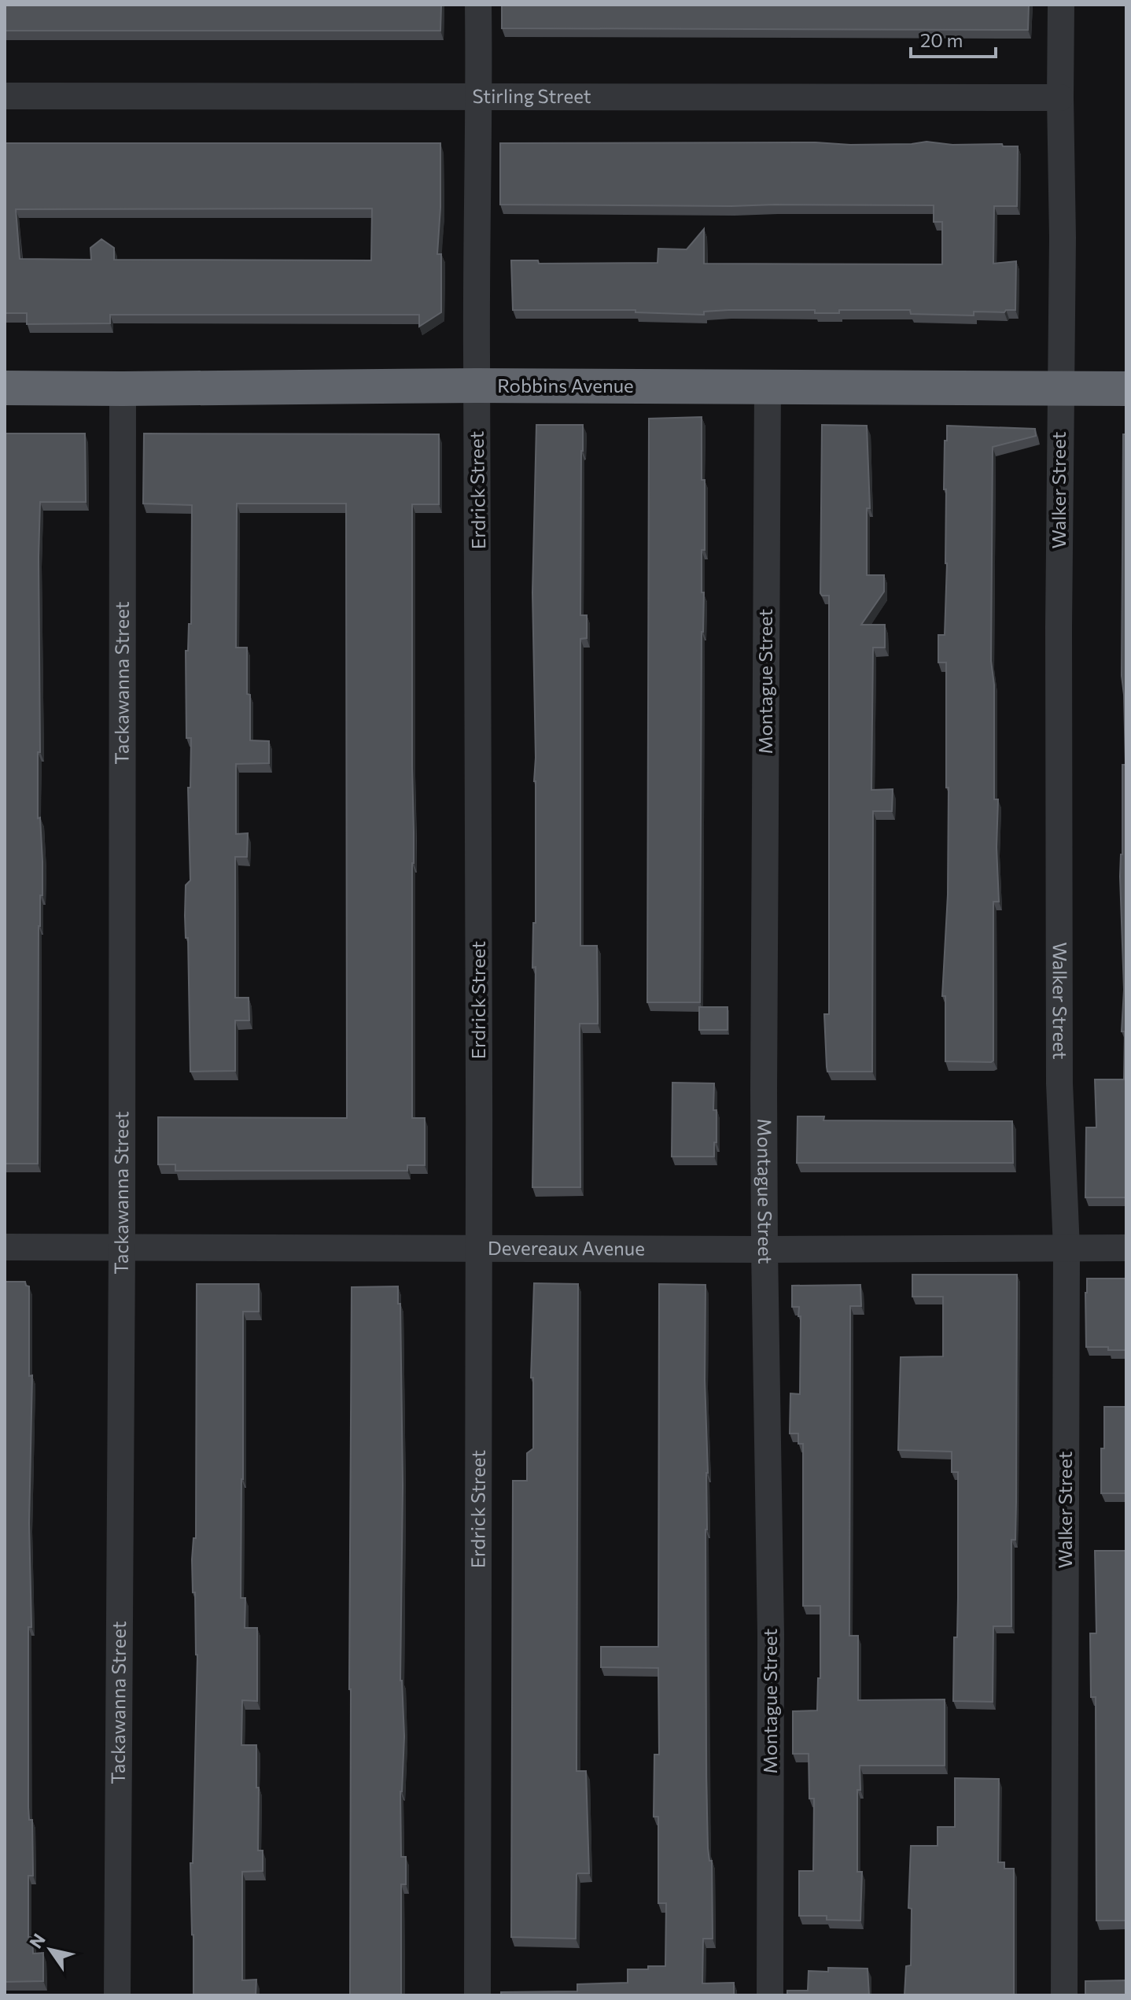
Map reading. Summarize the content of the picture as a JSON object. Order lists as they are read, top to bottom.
{
  "streets": {
    "highway": ["Robbins Avenue"],
    "street": [
      "Stirling Street",
      "Erdrick Street",
      "Walker Street",
      "Montague Street",
      "Tackawanna Street",
      "Devereaux Avenue"
    ]
  },
  "crossings": [
    ["Stirling Street", "Erdrick Street"],
    ["Stirling Street", "Walker Street"],
    ["Robbins Avenue", "Erdrick Street"],
    ["Robbins Avenue", "Walker Street"],
    ["Robbins Avenue", "Montague Street"],
    ["Robbins Avenue", "Tackawanna Street"],
    ["Erdrick Street", "Devereaux Avenue"],
    ["Walker Street", "Devereaux Avenue"],
    ["Montague Street", "Devereaux Avenue"],
    ["Tackawanna Street", "Devereaux Avenue"]
  ],
  "scale_bar": "20 m",
  "north": "top left"
}
